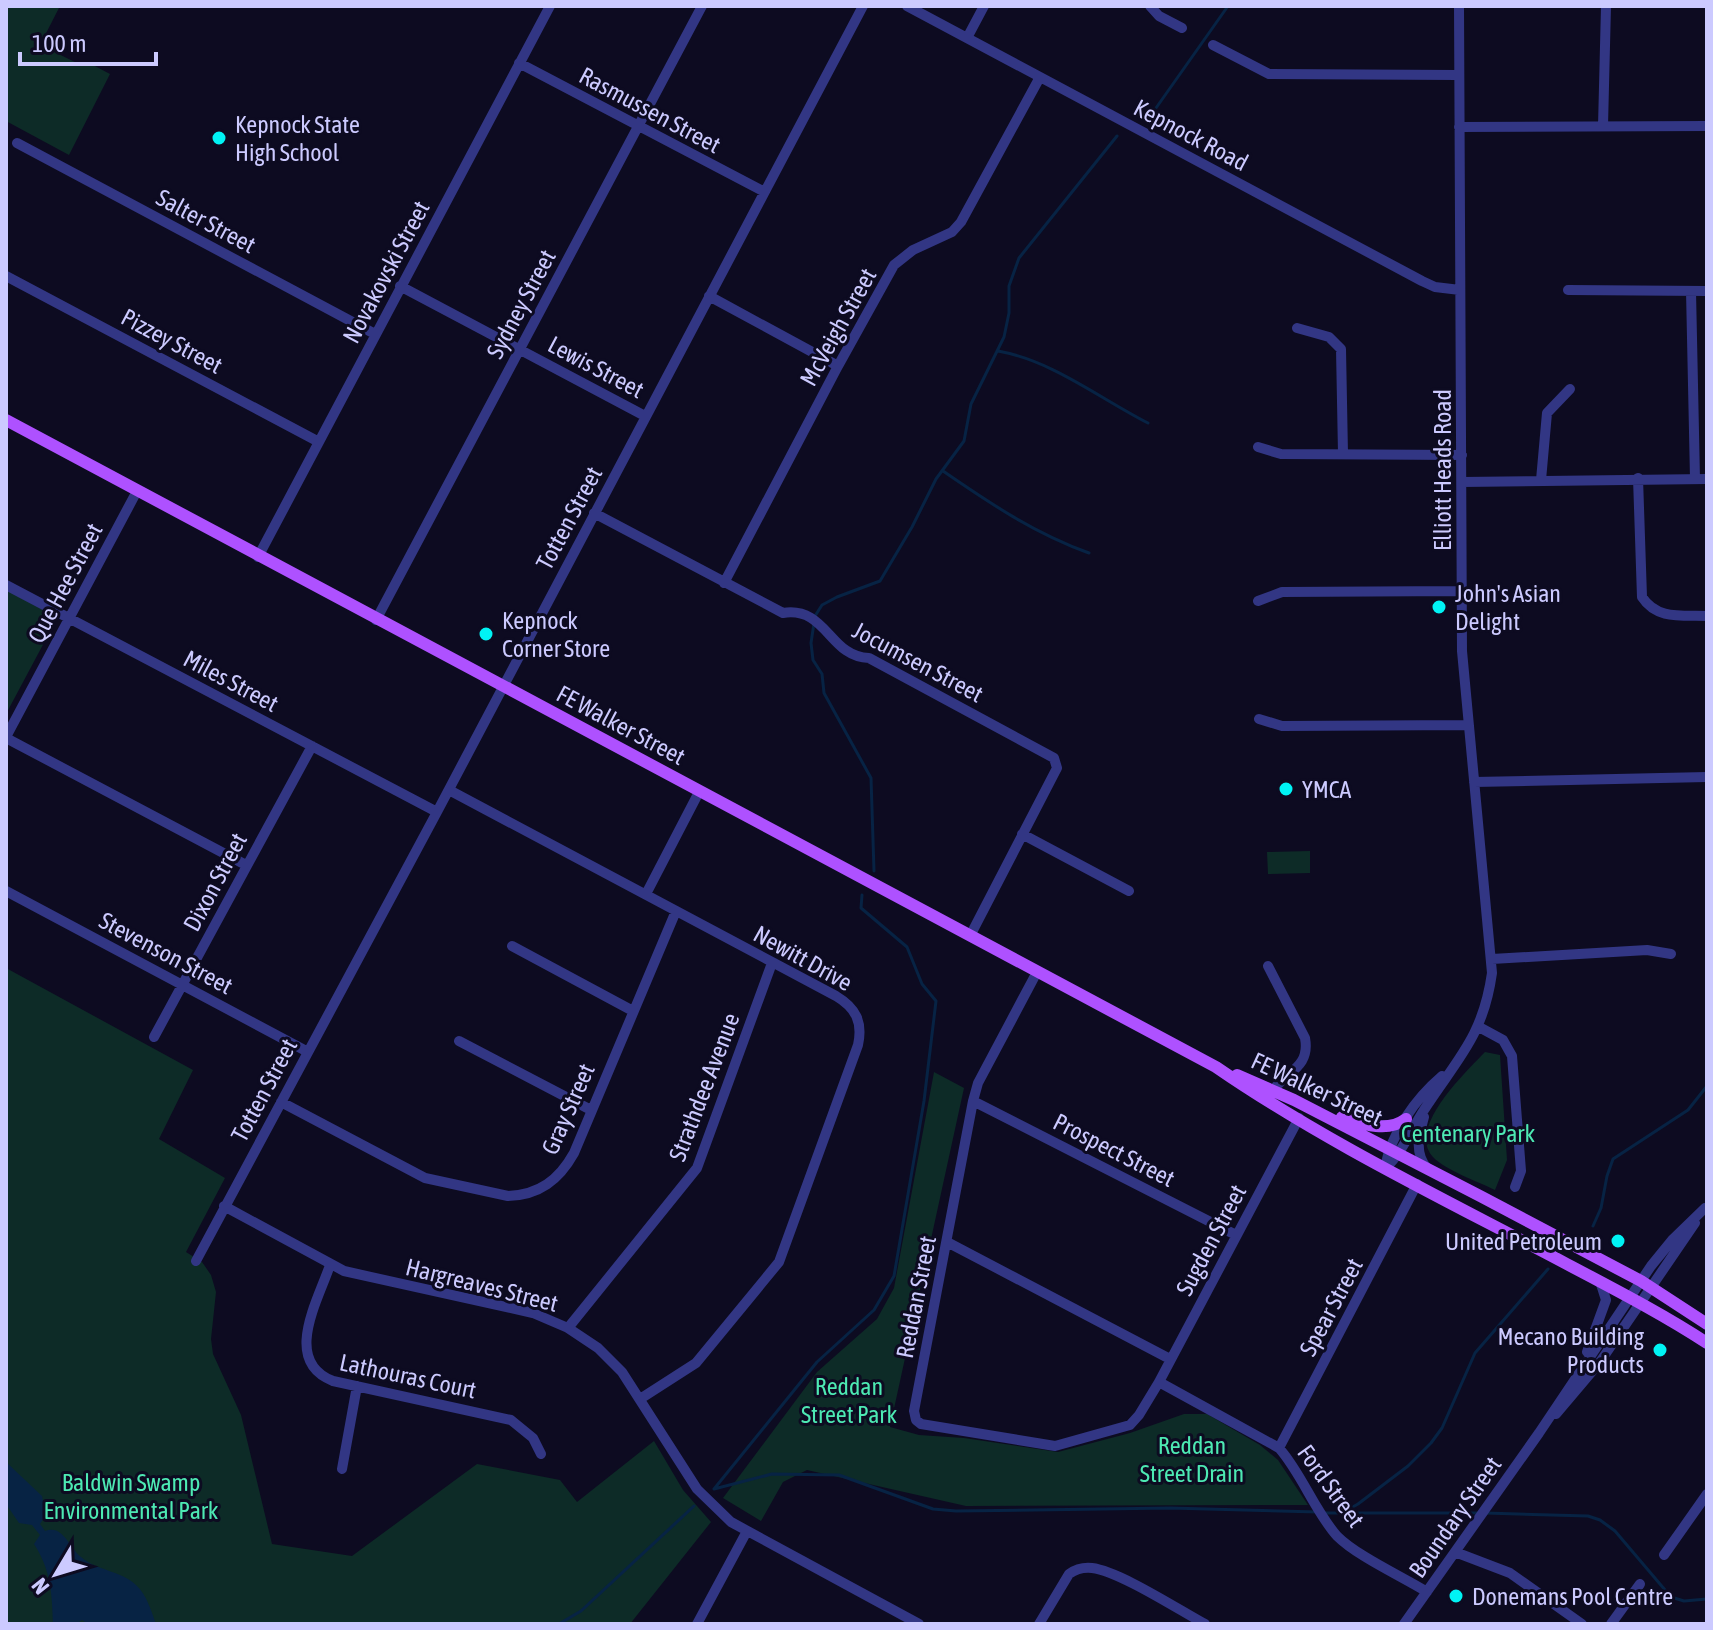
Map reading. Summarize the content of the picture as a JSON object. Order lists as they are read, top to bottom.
{
  "streets": {
    "main road": ["FE Walker Street"],
    "street": [
      "Rasmussen Street",
      "Kepnock Road",
      "Salter Street",
      "Novakovski Street",
      "Sydney Street",
      "McVeigh Street",
      "Pizzey Street",
      "Lewis Street",
      "Elliott Heads Road",
      "Totten Street",
      "Que Hee Street",
      "Jocumsen Street",
      "Miles Street",
      "Dixon Street",
      "Stevenson Street",
      "Newitt Drive",
      "Strathdee Avenue",
      "Gray Street",
      "Prospect Street",
      "Sugden Street",
      "Hargreaves Street",
      "Reddan Street",
      "Spear Street",
      "Lathouras Court",
      "Ford Street",
      "Boundary Street"
    ]
  },
  "crossings": [
    ["Rasmussen Street", "Novakovski Street"],
    ["Rasmussen Street", "Sydney Street"],
    ["Rasmussen Street", "Totten Street"],
    ["Kepnock Road", "McVeigh Street"],
    ["Kepnock Road", "Elliott Heads Road"],
    ["Salter Street", "Novakovski Street"],
    ["Novakovski Street", "Pizzey Street"],
    ["Novakovski Street", "Lewis Street"],
    ["Novakovski Street", "FE Walker Street"],
    ["Sydney Street", "Lewis Street"],
    ["Sydney Street", "FE Walker Street"],
    ["McVeigh Street", "Jocumsen Street"],
    ["Lewis Street", "Totten Street"],
    ["Elliott Heads Road", "FE Walker Street"],
    ["Totten Street", "Jocumsen Street"],
    ["Totten Street", "Miles Street"],
    ["Totten Street", "FE Walker Street"],
    ["Totten Street", "Stevenson Street"],
    ["Totten Street", "Newitt Drive"],
    ["Totten Street", "Gray Street"],
    ["Totten Street", "Hargreaves Street"],
    ["Que Hee Street", "Miles Street"],
    ["Que Hee Street", "FE Walker Street"],
    ["Miles Street", "Dixon Street"],
    ["FE Walker Street", "Sugden Street"],
    ["FE Walker Street", "Reddan Street"],
    ["FE Walker Street", "Spear Street"],
    ["FE Walker Street", "Boundary Street"],
    ["Dixon Street", "Stevenson Street"],
    ["Newitt Drive", "Strathdee Avenue"],
    ["Newitt Drive", "Gray Street"],
    ["Newitt Drive", "Hargreaves Street"],
    ["Strathdee Avenue", "Hargreaves Street"],
    ["Prospect Street", "Sugden Street"],
    ["Prospect Street", "Reddan Street"],
    ["Sugden Street", "Reddan Street"],
    ["Sugden Street", "Ford Street"],
    ["Hargreaves Street", "Lathouras Court"],
    ["Reddan Street", "Ford Street"],
    ["Spear Street", "Ford Street"],
    ["Ford Street", "Boundary Street"]
  ],
  "parks": [
    "Centenary Park",
    "Reddan Street Park",
    "Reddan Street Drain",
    "Baldwin Swamp Environmental Park"
  ],
  "places": [
    "Kepnock State High School",
    "John's Asian Delight",
    "Kepnock Corner Store",
    "YMCA",
    "United Petroleum",
    "Mecano Building Products",
    "Donemans Pool Centre"
  ],
  "scale_bar": "100 m",
  "north": "bottom left"
}
